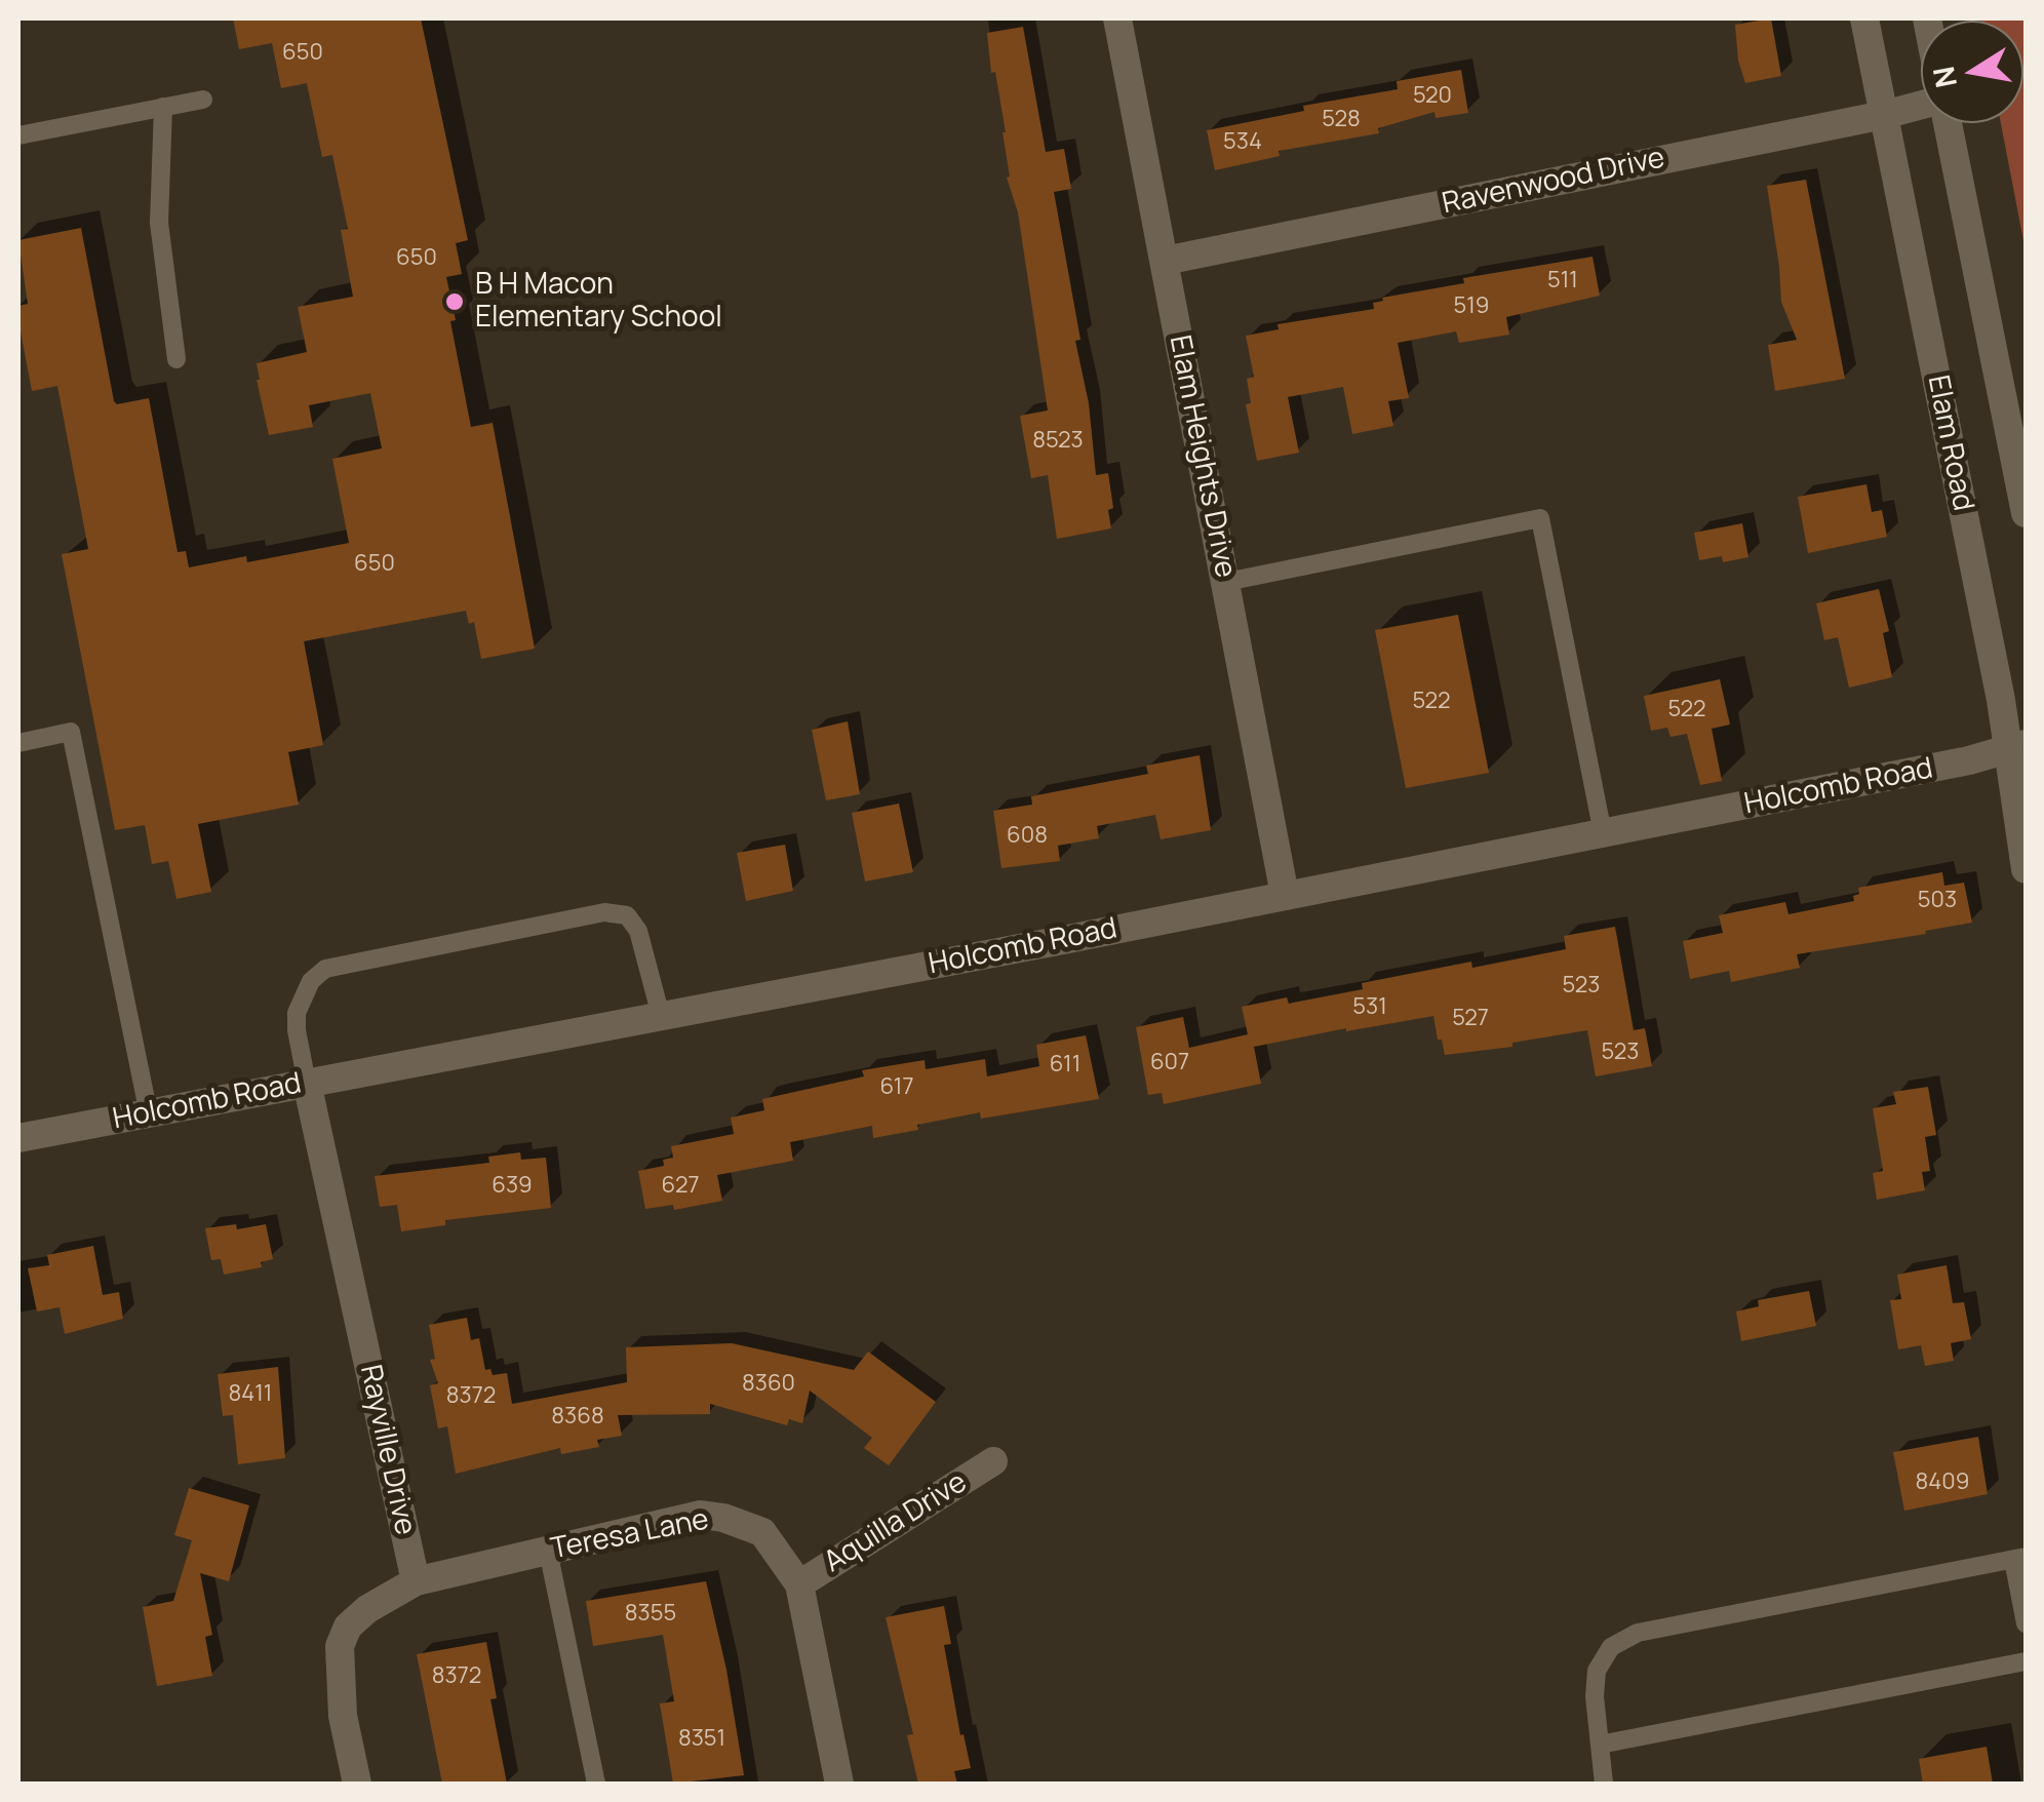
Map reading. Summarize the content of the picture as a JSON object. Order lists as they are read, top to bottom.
{
  "streets": {
    "street": [
      "Ravenwood Drive",
      "Elam Road",
      "Elam Heights Drive",
      "Holcomb Road",
      "Rayville Drive",
      "Aquilla Drive",
      "Teresa Lane"
    ]
  },
  "crossings": [
    ["Ravenwood Drive", "Elam Road"],
    ["Ravenwood Drive", "Elam Heights Drive"],
    ["Elam Road", "Holcomb Road"],
    ["Elam Heights Drive", "Holcomb Road"],
    ["Holcomb Road", "Rayville Drive"],
    ["Rayville Drive", "Teresa Lane"],
    ["Aquilla Drive", "Teresa Lane"]
  ],
  "places": ["B H Macon Elementary School"],
  "house_numbers": [
    "650",
    "520",
    "528",
    "534",
    "650",
    "511",
    "519",
    "8523",
    "650",
    "522",
    "522",
    "608",
    "503",
    "523",
    "531",
    "527",
    "523",
    "607",
    "611",
    "617",
    "639",
    "627",
    "8360",
    "8411",
    "8372",
    "8368",
    "8409",
    "8355",
    "8372",
    "8351"
  ],
  "north": "left"
}
